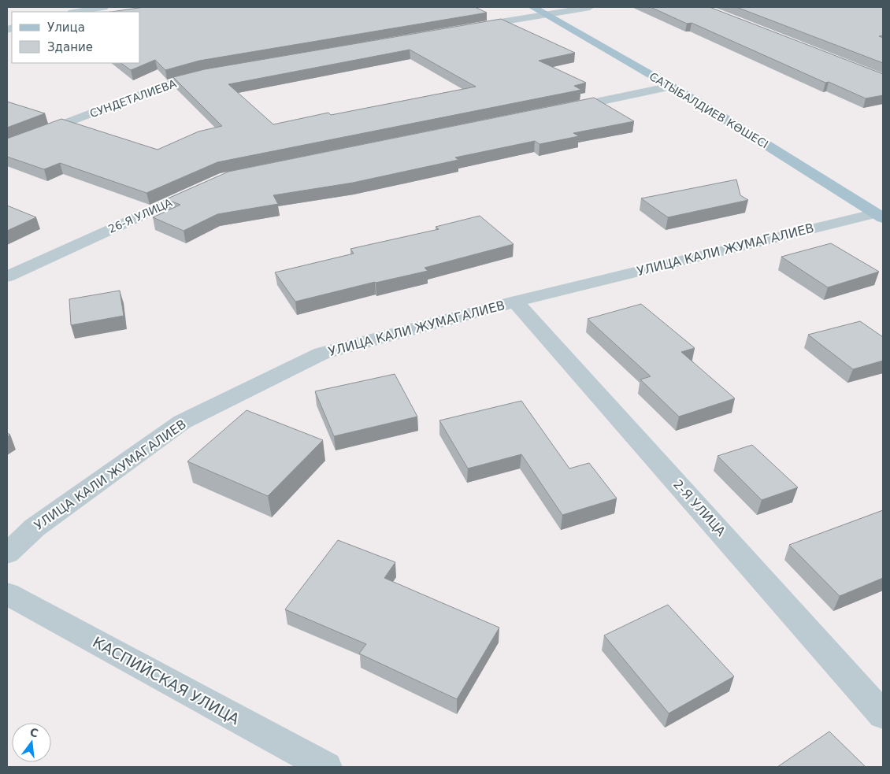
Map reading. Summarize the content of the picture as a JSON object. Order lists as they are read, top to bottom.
{
  "streets": {
    "main road": ["САТЫБАЛДИЕВ КӨШЕСІ"],
    "street": [
      "СУНДЕТАЛИЕВА",
      "26-Я УЛИЦА",
      "УЛИЦА КАЛИ ЖУМАГАЛИЕВ",
      "2-Я УЛИЦА",
      "КАСПИЙСКАЯ УЛИЦА"
    ]
  },
  "crossings": [
    ["САТЫБАЛДИЕВ КӨШЕСІ", "УЛИЦА КАЛИ ЖУМАГАЛИЕВ"],
    ["УЛИЦА КАЛИ ЖУМАГАЛИЕВ", "2-Я УЛИЦА"]
  ],
  "legend": ["Улица", "Здание"],
  "north": "top"
}
